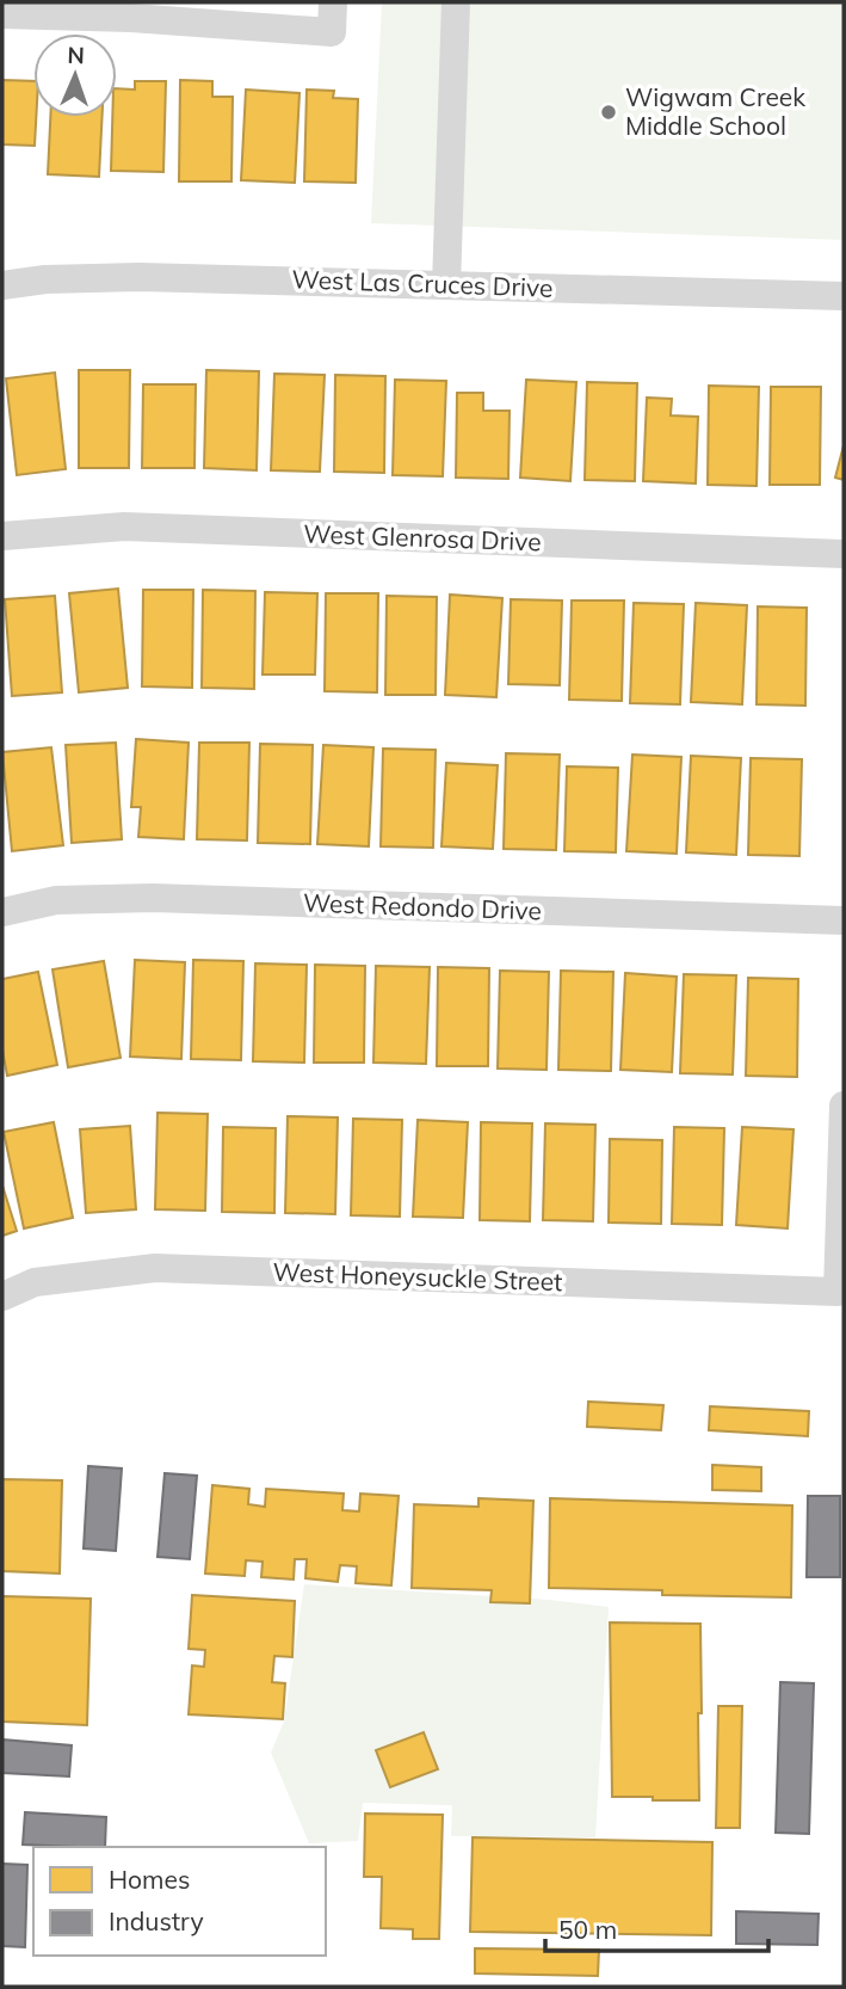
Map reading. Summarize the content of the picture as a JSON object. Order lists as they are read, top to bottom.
{
  "streets": {
    "street": [
      "West Las Cruces Drive",
      "West Glenrosa Drive",
      "West Redondo Drive",
      "West Honeysuckle Street"
    ]
  },
  "places": ["Wigwam Creek Middle School"],
  "legend": ["Homes", "Industry"],
  "scale_bar": "50 m",
  "north": "top"
}
